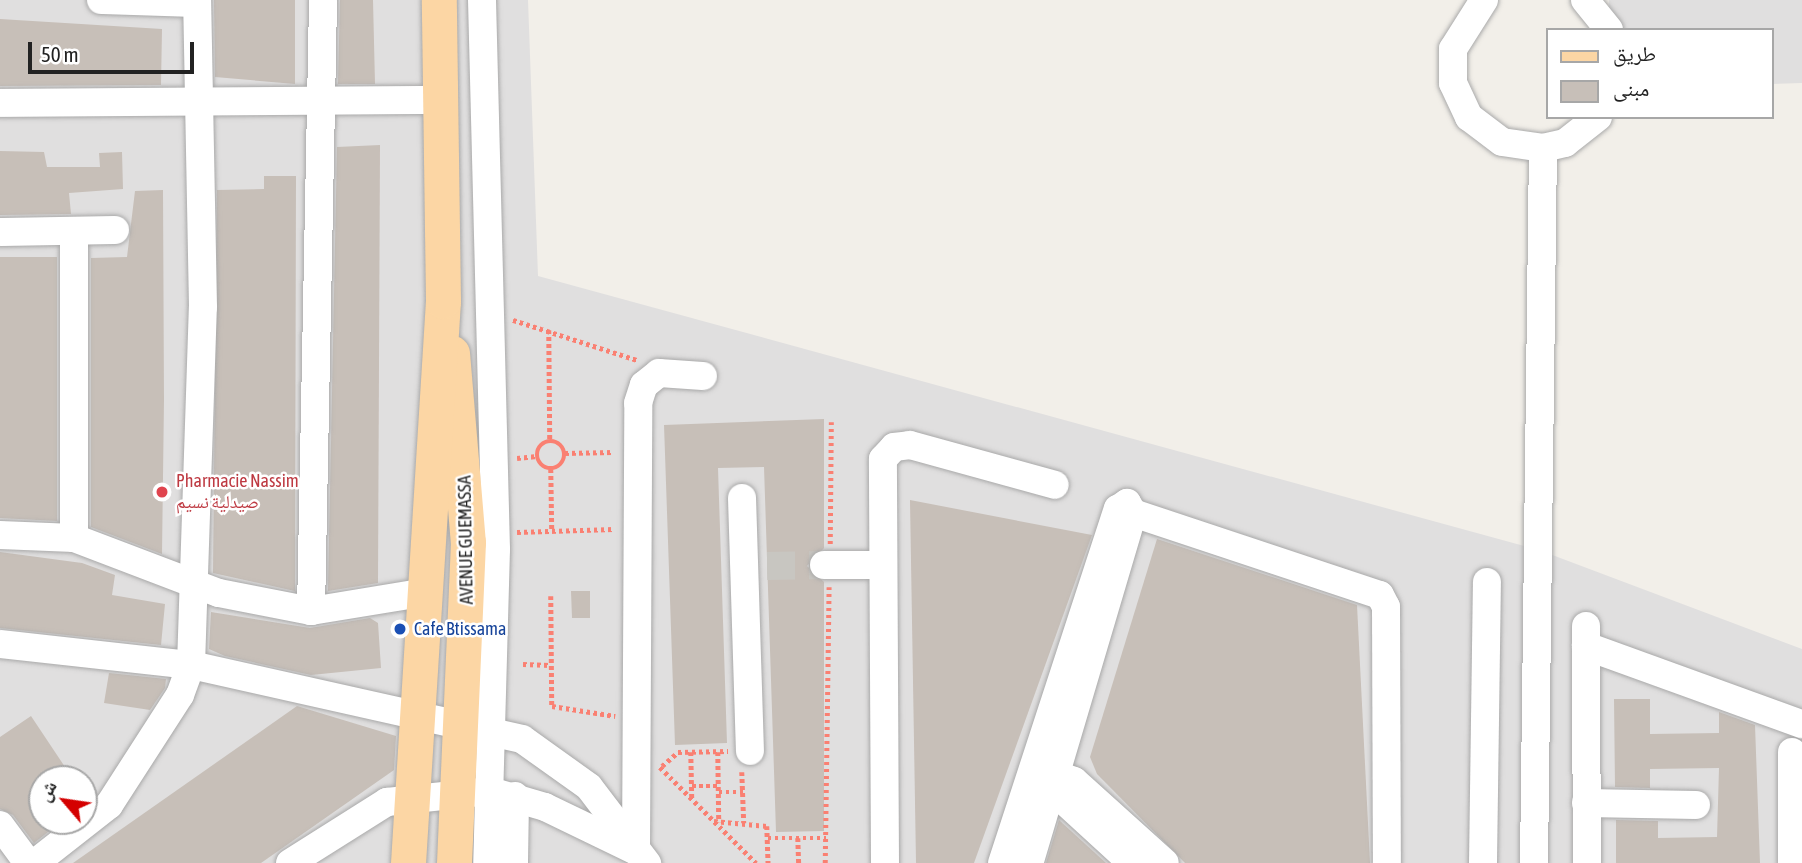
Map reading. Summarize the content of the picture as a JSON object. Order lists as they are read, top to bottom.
{
  "streets": {
    "main road": ["AVENUE GUEMASSA"]
  },
  "places": ["Pharmacie Nassim صيدلية نسيم", "Cafe Btissama"],
  "legend": ["طريق", "مبنى"],
  "scale_bar": "50 m",
  "north": "top left"
}
